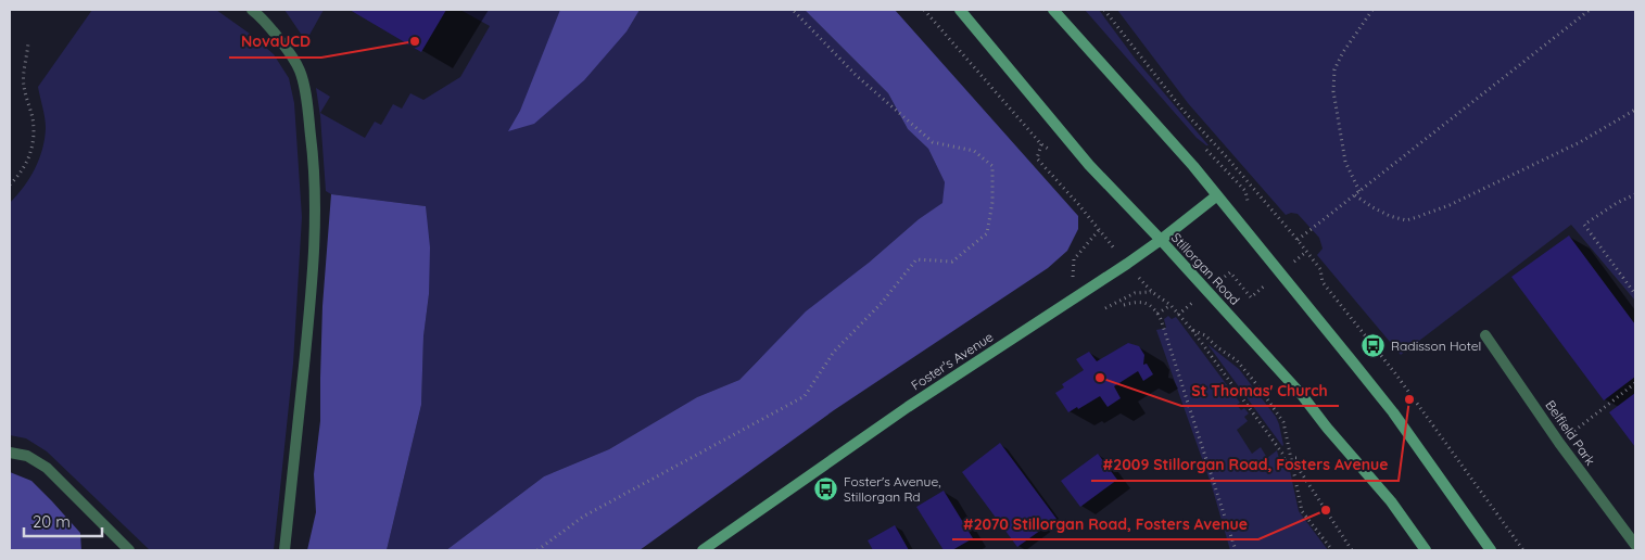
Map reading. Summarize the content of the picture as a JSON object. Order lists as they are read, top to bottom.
{
  "streets": {
    "main road": ["Stillorgan Road", "Foster's Avenue"],
    "street": ["Belfield Park"]
  },
  "crossings": [
    ["Stillorgan Road", "Foster's Avenue"]
  ],
  "places": {
    "other": [
      "NovaUCD",
      "St Thomas' Church",
      "#2009 Stillorgan Road, Fosters Avenue",
      "#2070 Stillorgan Road, Fosters Avenue"
    ],
    "bus stop": ["Radisson Hotel", "Foster's Avenue, Stillorgan Rd"]
  },
  "scale_bar": "20 m"
}
